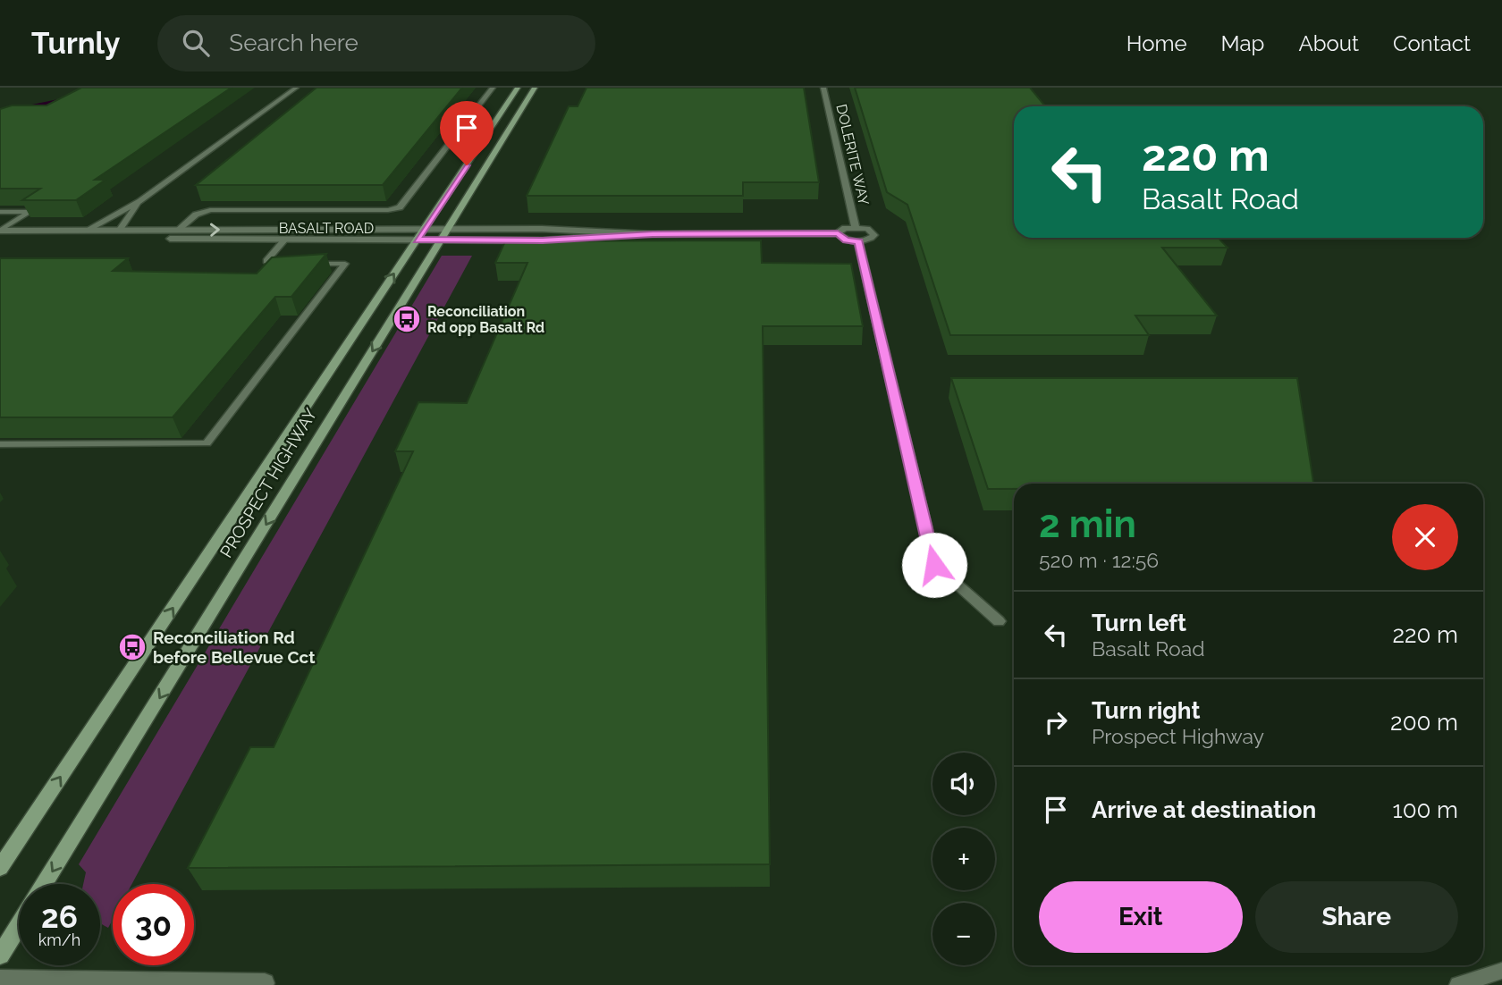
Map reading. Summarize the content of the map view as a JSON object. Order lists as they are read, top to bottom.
{
  "streets": {
    "main road": ["PROSPECT HIGHWAY"],
    "street": ["DOLERITE WAY", "BASALT ROAD"]
  },
  "crossings": [
    ["BASALT ROAD", "PROSPECT HIGHWAY"]
  ],
  "places": {
    "bus stop": ["Reconciliation Rd opp Basalt Rd", "Reconciliation Rd before Bellevue Cct"]
  },
  "page": {
    "header": "Turnly",
    "search": "Search here",
    "nav": [
      "Home",
      "Map",
      "About",
      "Contact"
    ],
    "turn": ["220 m", "Basalt Road"],
    "heading": ["2 min", "520 m · 12:56"],
    "list": [
      {
        "name": "Turn left",
        "note": "Basalt Road",
        "value": "220 m"
      },
      {
        "name": "Turn right",
        "note": "Prospect Highway",
        "value": "200 m"
      },
      {
        "name": "Arrive at destination",
        "value": "100 m"
      }
    ],
    "map_buttons": ["+", "−"],
    "buttons": ["Exit", "Share"],
    "speed": "26 km/h",
    "limit": "30"
  }
}
